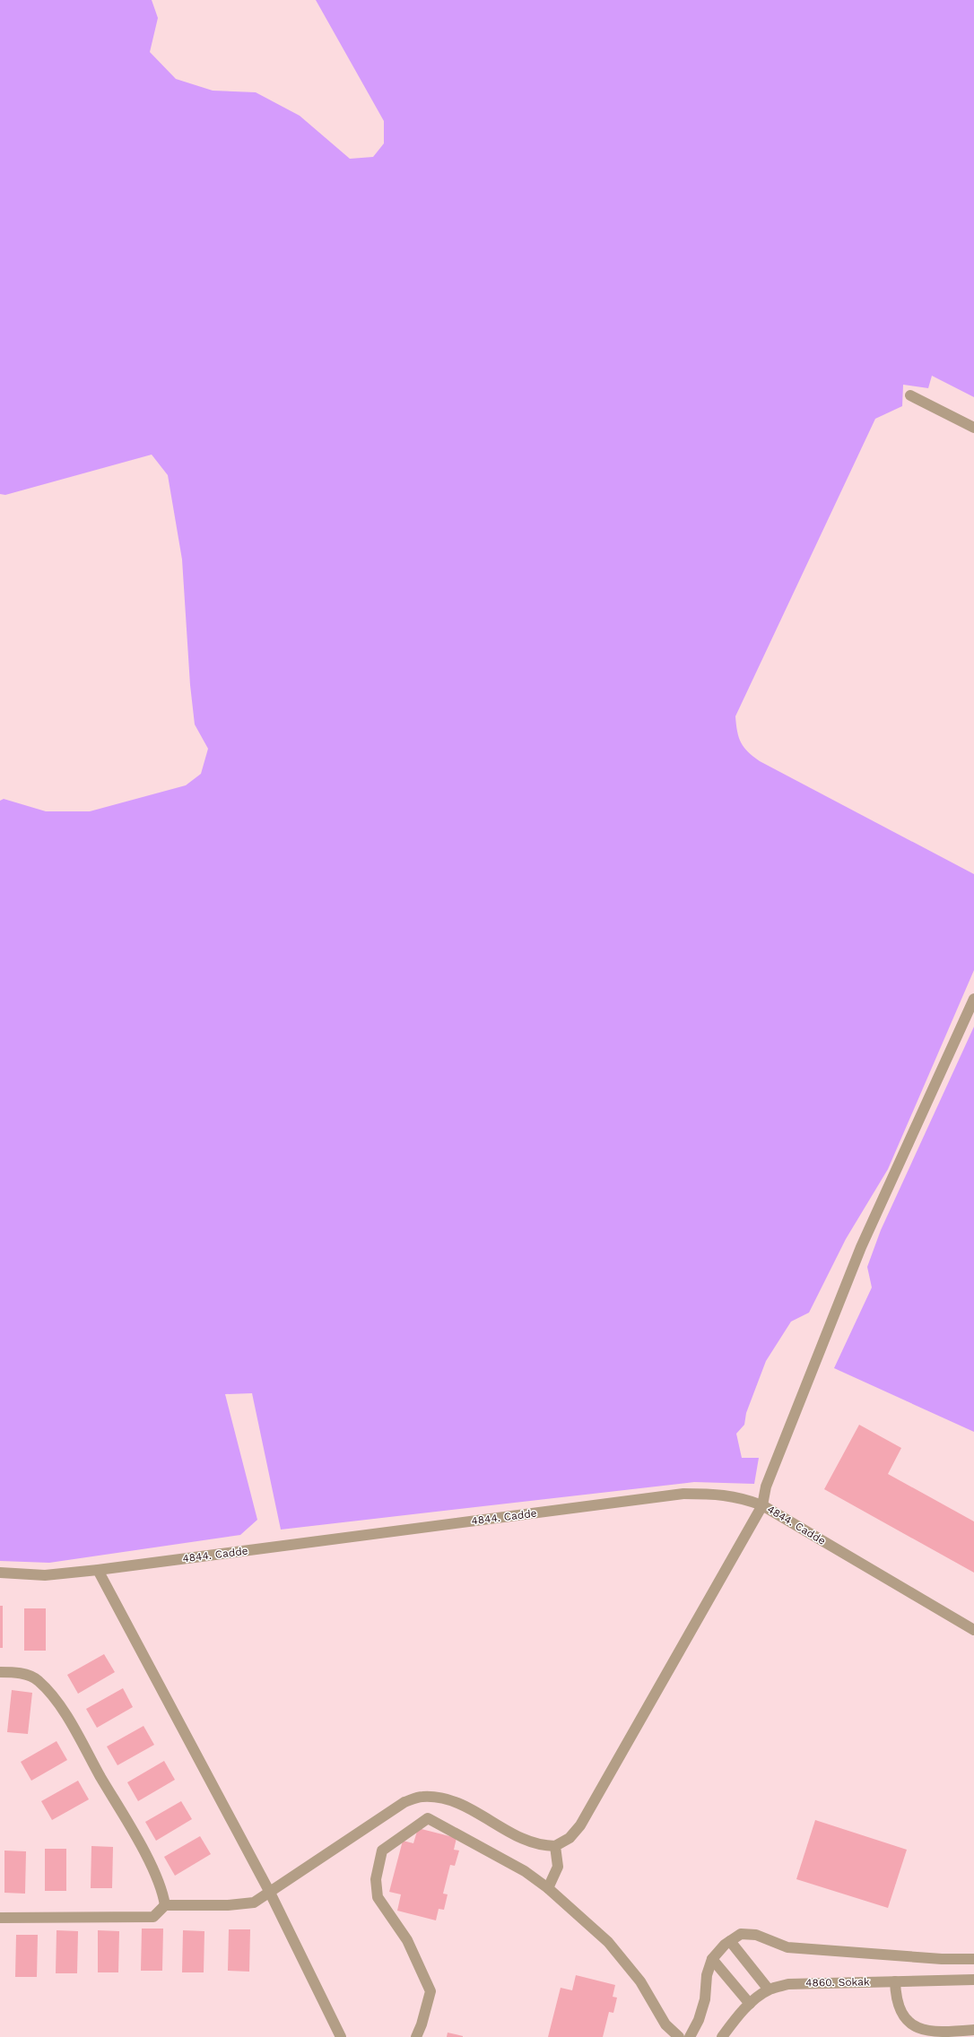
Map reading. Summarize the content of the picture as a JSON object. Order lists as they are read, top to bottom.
{
  "streets": {
    "street": ["4844. Cadde", "4860. Sokak"]
  }
}
